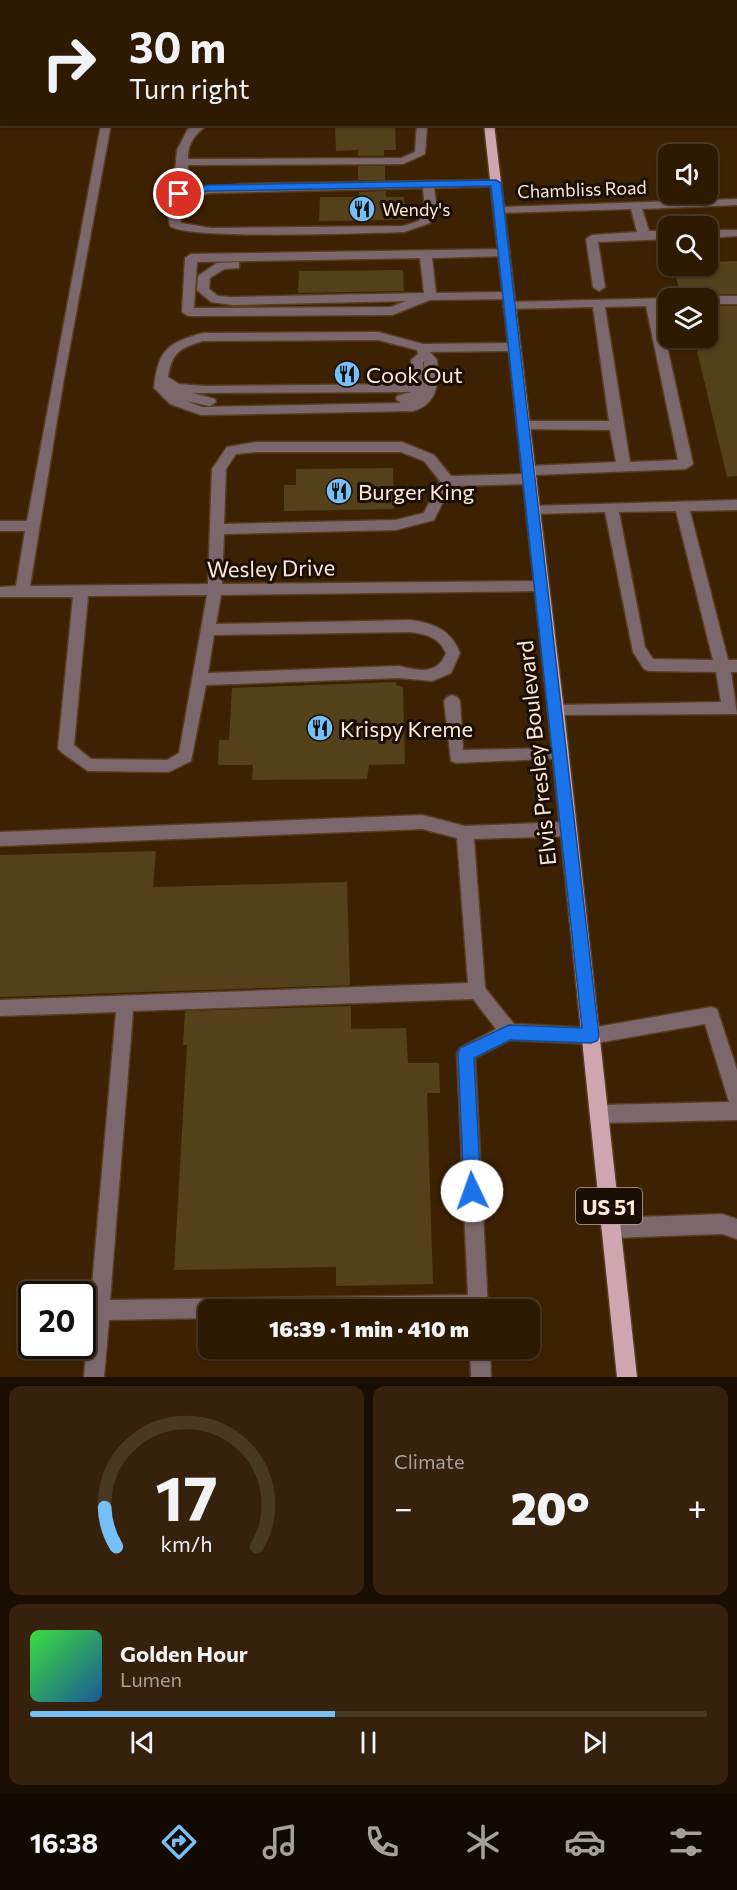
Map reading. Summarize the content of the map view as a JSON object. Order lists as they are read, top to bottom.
{
  "streets": {
    "main road": ["Elvis Presley Boulevard", "US 51"],
    "street": ["Chambliss Road", "Wesley Drive"]
  },
  "crossings": [
    ["Chambliss Road", "Elvis Presley Boulevard"],
    ["Wesley Drive", "Elvis Presley Boulevard"]
  ],
  "places": {
    "restaurant": [
      "Wendy's",
      "Cook Out",
      "Burger King",
      "Krispy Kreme"
    ]
  },
  "page": {
    "turn": ["30 m", "Turn right"],
    "limit": "20",
    "trip": "16:39 · 1 min · 410 m",
    "tile": "Climate",
    "heat": ["−", "20°", "+"],
    "song": ["Golden Hour", "Lumen"],
    "tabs": "16:38",
    "gauge": ["17", "km/h"]
  }
}
